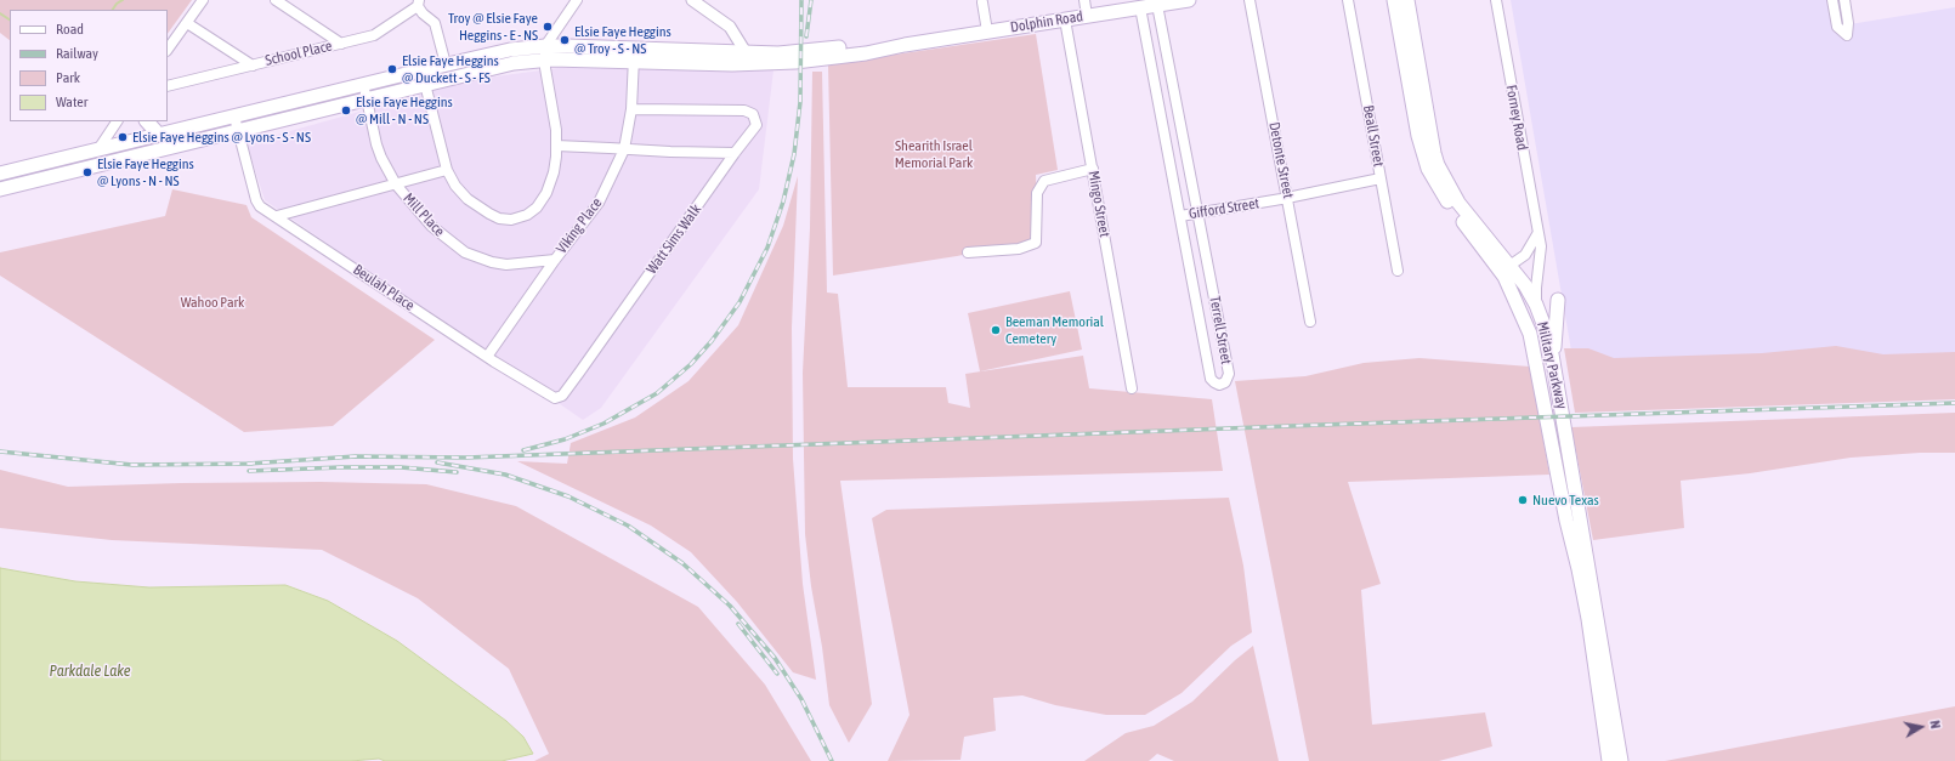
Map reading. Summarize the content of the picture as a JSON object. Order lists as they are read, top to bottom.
{
  "streets": {
    "main road": ["Dolphin Road", "Military Parkway"],
    "street": [
      "School Place",
      "Forney Road",
      "Beall Street",
      "Detonte Street",
      "Mingo Street",
      "Gifford Street",
      "Mill Place",
      "Viking Place",
      "Watt Sims Walk",
      "Beulah Place",
      "Terrell Street"
    ]
  },
  "crossings": [
    ["Dolphin Road", "Mingo Street"],
    ["Dolphin Road", "Viking Place"],
    ["Dolphin Road", "Terrell Street"],
    ["Forney Road", "Military Parkway"],
    ["Beall Street", "Gifford Street"],
    ["Detonte Street", "Gifford Street"],
    ["Gifford Street", "Terrell Street"],
    ["Mill Place", "Viking Place"],
    ["Viking Place", "Watt Sims Walk"],
    ["Viking Place", "Beulah Place"],
    ["Watt Sims Walk", "Beulah Place"]
  ],
  "water": ["Parkdale Lake"],
  "parks": ["Shearith Israel Memorial Park", "Wahoo Park"],
  "places": [
    "Troy @ Elsie Faye Heggins - E - NS",
    "Elsie Faye Heggins @ Troy - S - NS",
    "Elsie Faye Heggins @ Duckett - S - FS",
    "Elsie Faye Heggins @ Mill - N - NS",
    "Elsie Faye Heggins @ Lyons - S - NS",
    "Elsie Faye Heggins @ Lyons - N - NS",
    "Beeman Memorial Cemetery",
    "Nuevo Texas"
  ],
  "legend": [
    "Road",
    "Railway",
    "Park",
    "Water"
  ],
  "north": "right"
}
